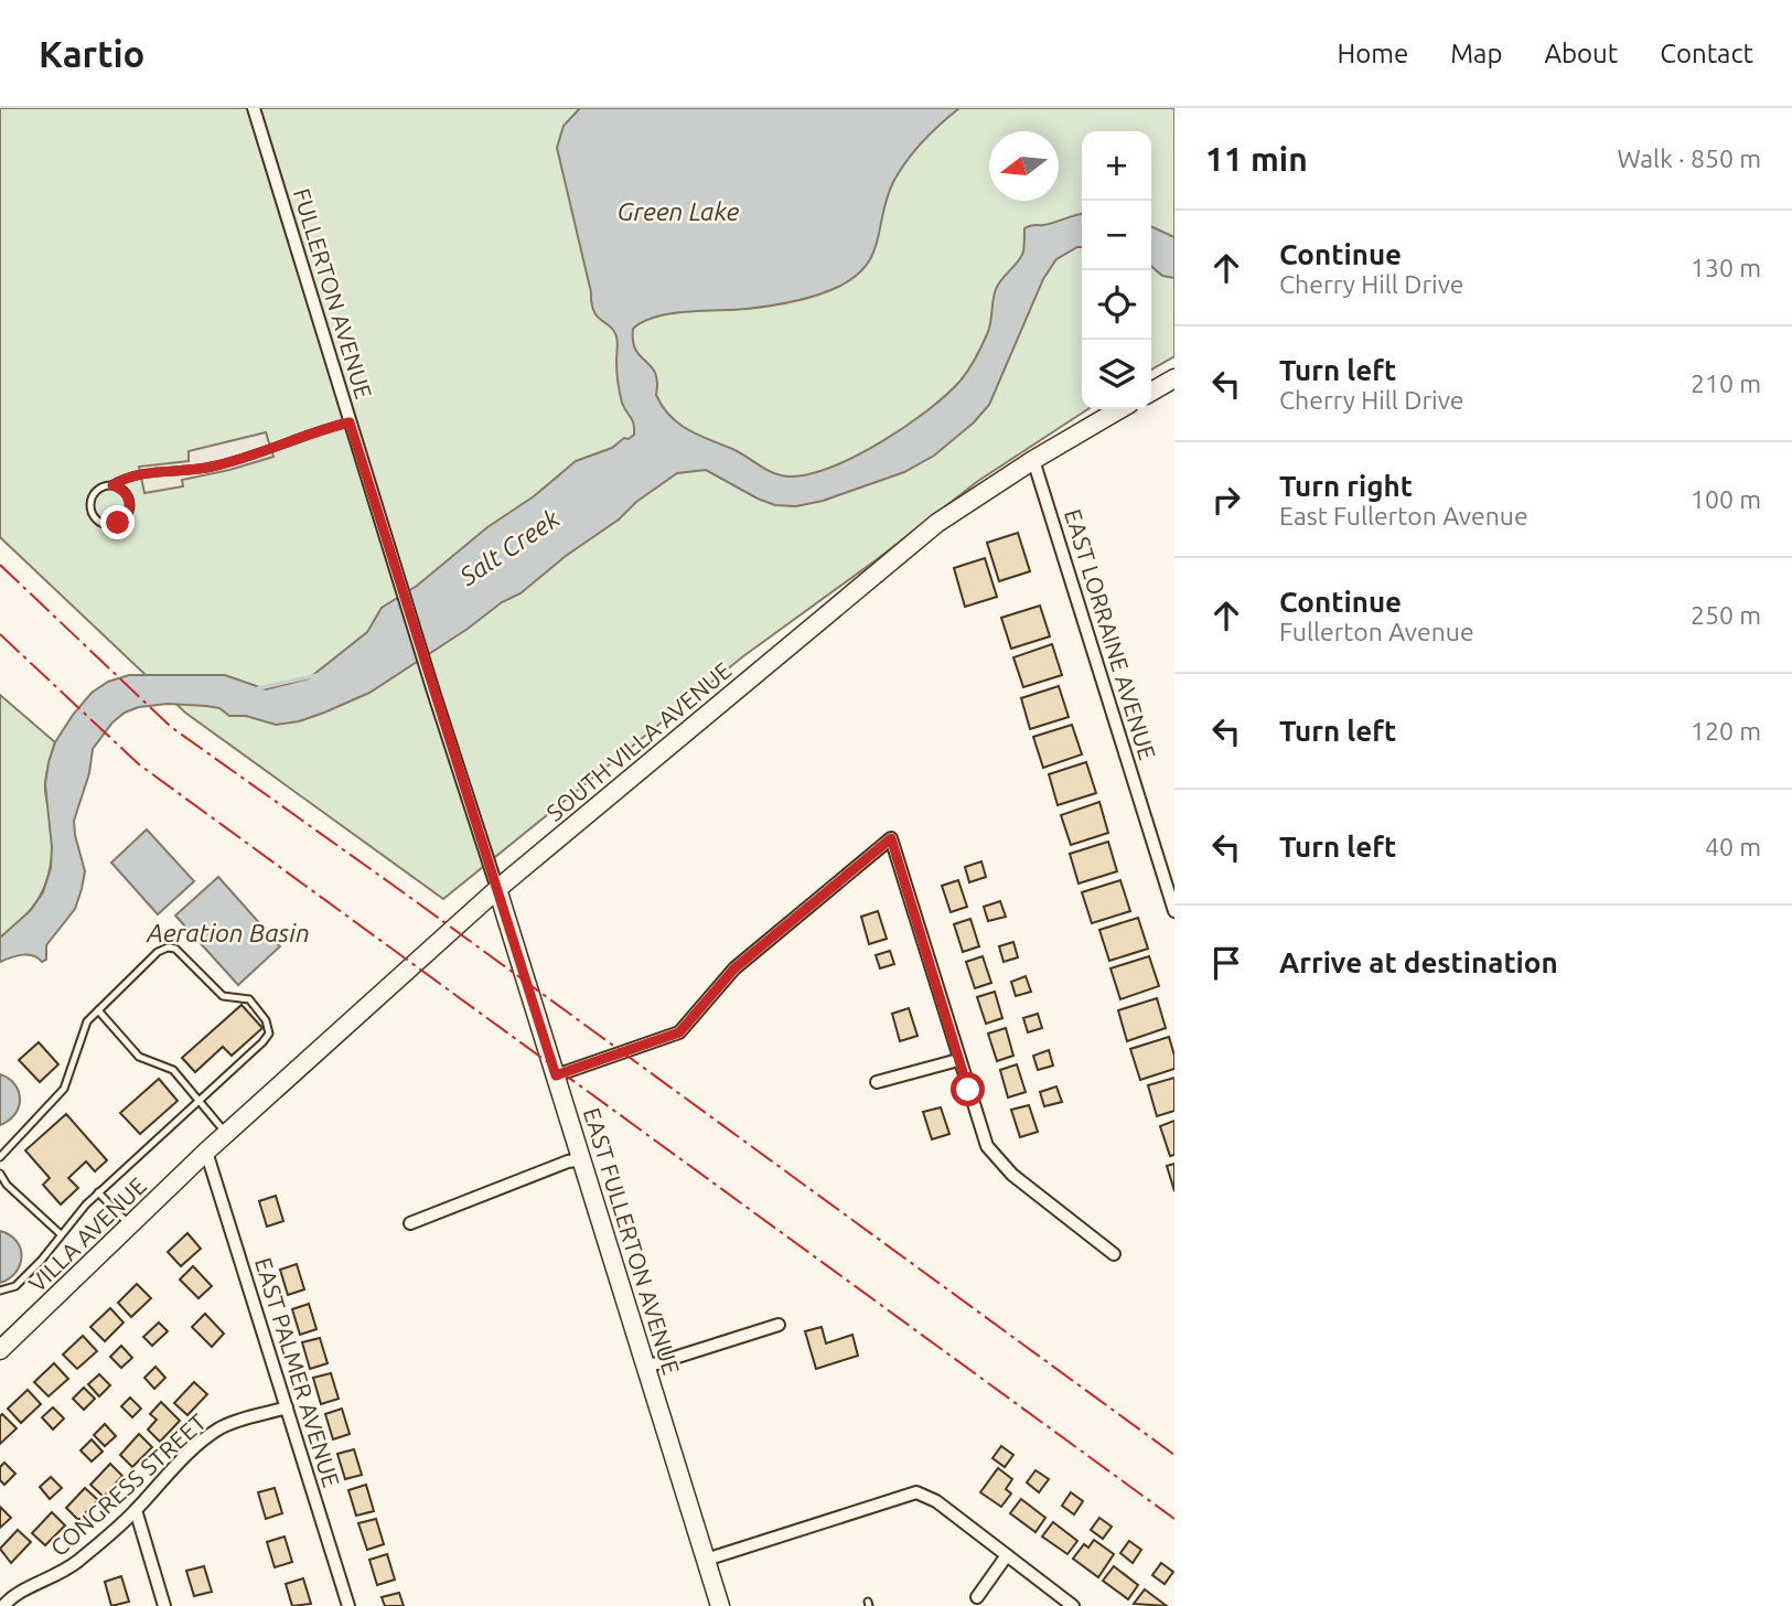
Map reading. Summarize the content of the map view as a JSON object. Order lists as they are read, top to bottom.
{
  "streets": {
    "main road": ["SOUTH VILLA AVENUE", "VILLA AVENUE", "EAST FULLERTON AVENUE"],
    "street": [
      "FULLERTON AVENUE",
      "EAST LORRAINE AVENUE",
      "EAST PALMER AVENUE",
      "CONGRESS STREET"
    ]
  },
  "crossings": [
    ["FULLERTON AVENUE", "SOUTH VILLA AVENUE"],
    ["FULLERTON AVENUE", "EAST FULLERTON AVENUE"],
    ["EAST LORRAINE AVENUE", "SOUTH VILLA AVENUE"],
    ["SOUTH VILLA AVENUE", "VILLA AVENUE"],
    ["SOUTH VILLA AVENUE", "EAST FULLERTON AVENUE"],
    ["SOUTH VILLA AVENUE", "EAST PALMER AVENUE"],
    ["VILLA AVENUE", "EAST PALMER AVENUE"],
    ["EAST PALMER AVENUE", "CONGRESS STREET"]
  ],
  "water": ["Green Lake", "Salt Creek", "Aeration Basin"],
  "north": "left",
  "page": {
    "header": "Kartio",
    "nav": [
      "Home",
      "Map",
      "About",
      "Contact"
    ],
    "heading": ["11 min", "Walk · 850 m"],
    "map_buttons": ["+", "−"],
    "list": [
      ["Continue", "Cherry Hill Drive", "130 m"],
      ["Turn left", "Cherry Hill Drive", "210 m"],
      ["Turn right", "East Fullerton Avenue", "100 m"],
      ["Continue", "Fullerton Avenue", "250 m"],
      ["Turn left", "120 m"],
      ["Turn left", "40 m"],
      "Arrive at destination"
    ]
  }
}
